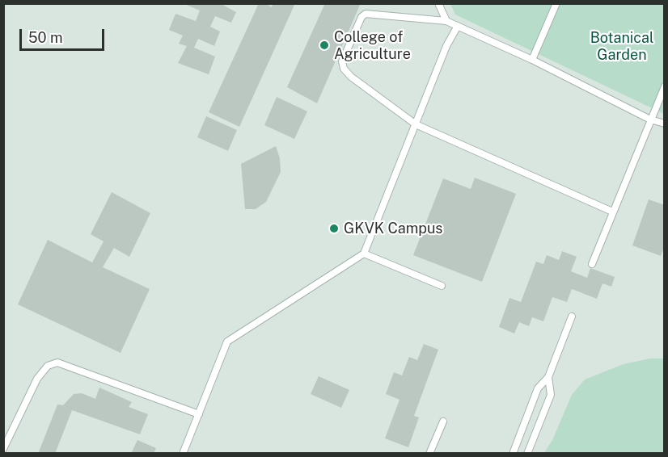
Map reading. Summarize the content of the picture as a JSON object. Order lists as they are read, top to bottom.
{
  "parks": ["Botanical Garden"],
  "places": ["College of Agriculture", "GKVK Campus"],
  "scale_bar": "50 m"
}
